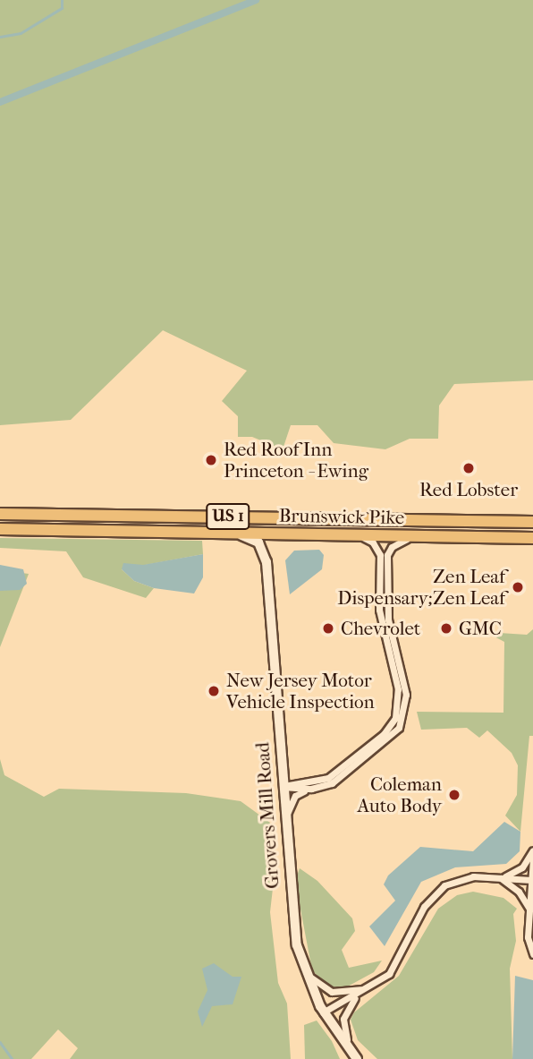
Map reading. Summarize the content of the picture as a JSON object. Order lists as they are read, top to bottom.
{
  "streets": {
    "highway": ["US 1", "Brunswick Pike"],
    "street": ["Grovers Mill Road"]
  },
  "crossings": [
    ["Brunswick Pike", "Grovers Mill Road"]
  ],
  "places": [
    "Red Roof Inn Princeton - Ewing",
    "Red Lobster",
    "Zen Leaf Dispensary;Zen Leaf",
    "Chevrolet",
    "GMC",
    "New Jersey Motor Vehicle Inspection",
    "Coleman Auto Body"
  ]
}
